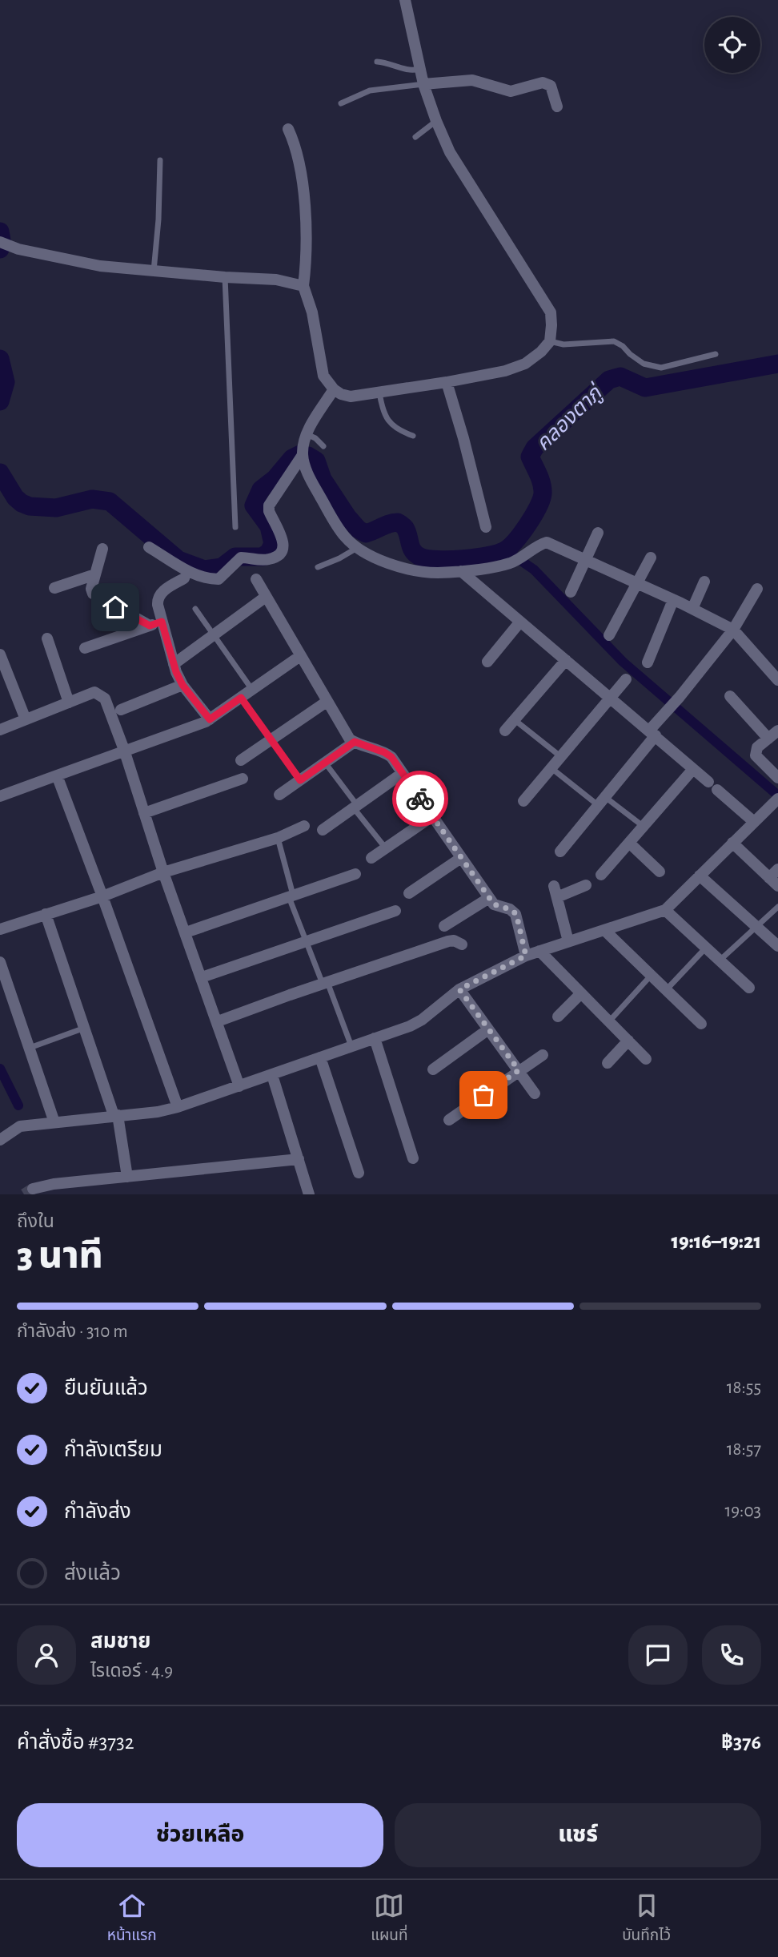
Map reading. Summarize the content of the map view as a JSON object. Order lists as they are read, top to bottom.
{
  "water": ["คลองตาภู่"],
  "page": {
    "heading": ["3 นาที", "ถึงใน", "19:16–19:21"],
    "panel": [
      "สมชาย",
      "ไรเดอร์ · 4.9",
      "คำสั่งซื้อ #3732",
      "฿376"
    ],
    "bar": "กำลังส่ง · 310 m",
    "list": [
      ["ยืนยันแล้ว", "18:55"],
      ["กำลังเตรียม", "18:57"],
      ["กำลังส่ง", "19:03"],
      "ส่งแล้ว"
    ],
    "buttons": ["ช่วยเหลือ", "แชร์"],
    "tabs": ["หน้าแรก", "แผนที่", "บันทึกไว้"]
  }
}
